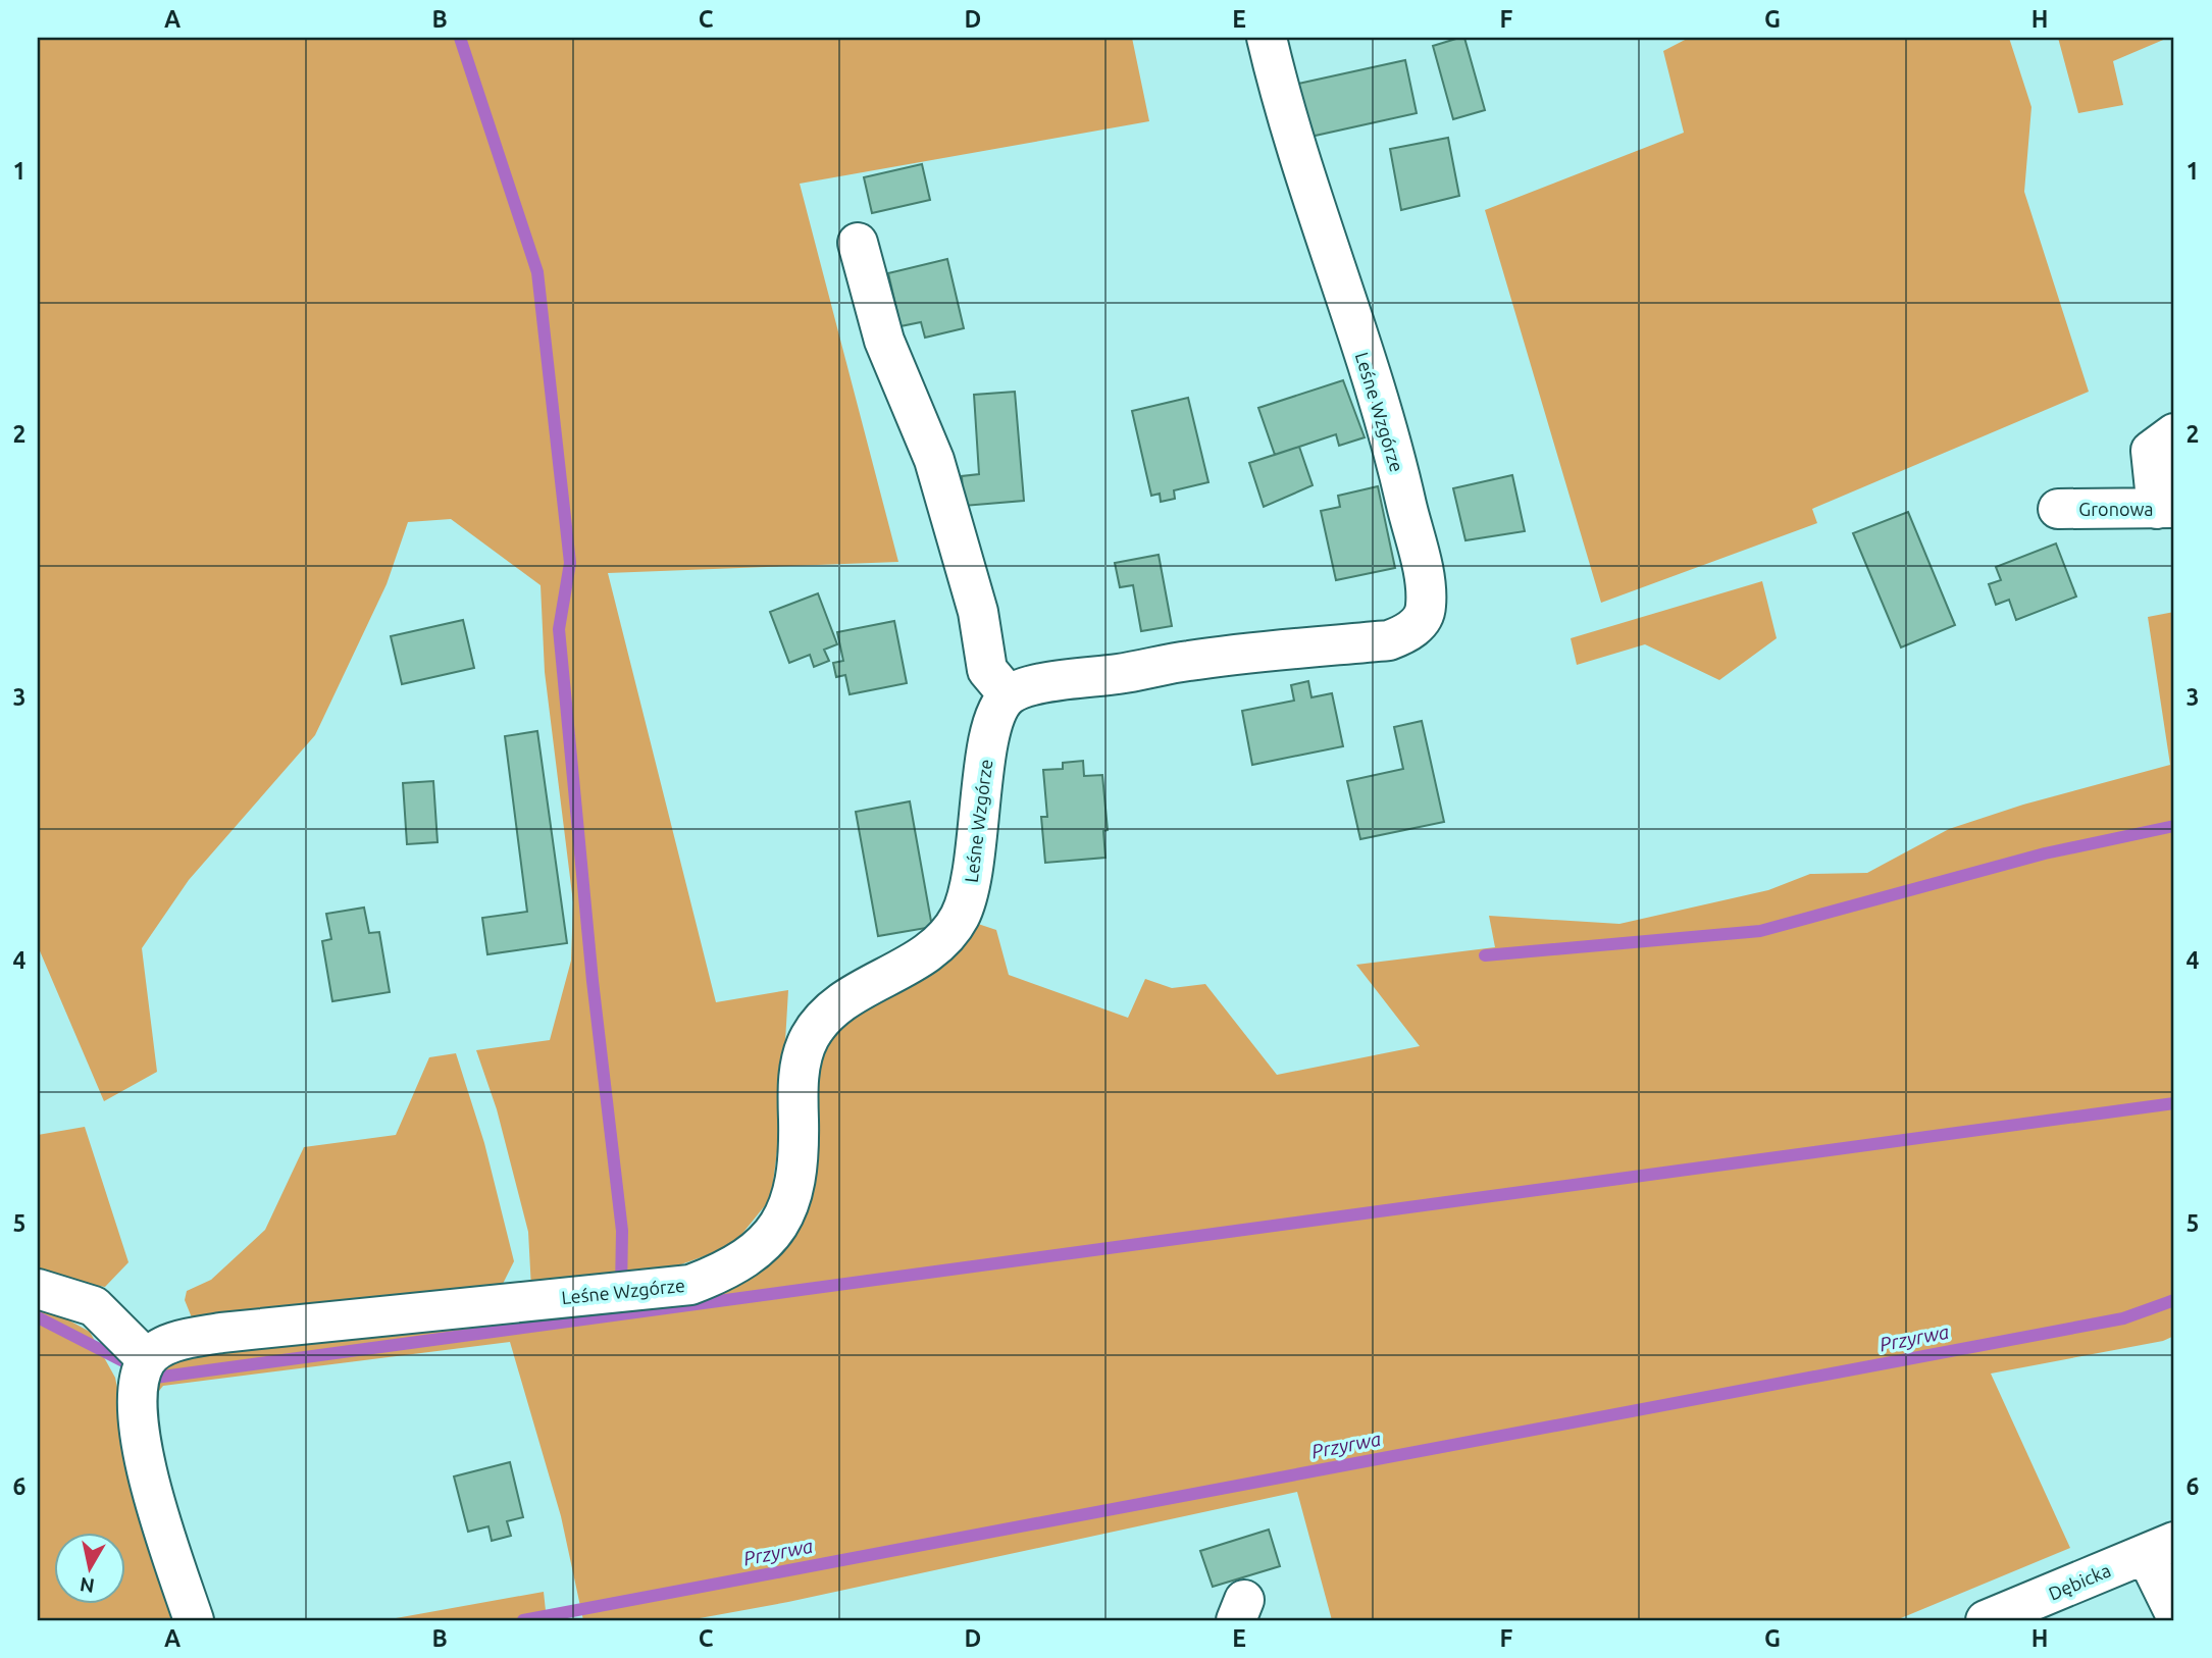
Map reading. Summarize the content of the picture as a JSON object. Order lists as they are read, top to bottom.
{
  "streets": {
    "street": ["Leśne Wzgórze", "Gronowa", "Dębicka"]
  },
  "water": ["Przyrwa"],
  "north": "bottom",
  "grid": {
    "columns": [
      "A",
      "B",
      "C",
      "D",
      "E",
      "F",
      "G",
      "H"
    ],
    "rows": [
      "1",
      "2",
      "3",
      "4",
      "5",
      "6"
    ]
  }
}
